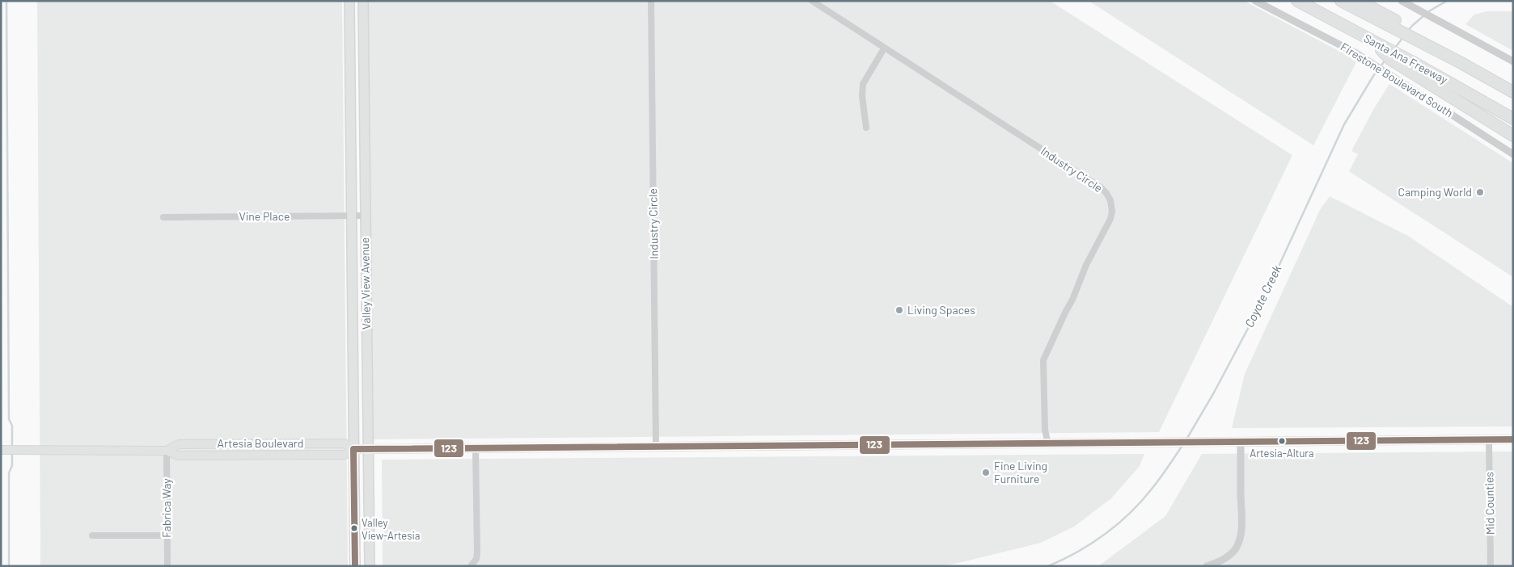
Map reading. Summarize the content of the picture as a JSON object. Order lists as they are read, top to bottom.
{
  "streets": {
    "highway": ["Santa Ana Freeway"],
    "main road": ["Valley View Avenue", "Artesia Boulevard"],
    "street": [
      "Firestone Boulevard South",
      "Industry Circle",
      "Vine Place",
      "Mid Counties",
      "Fabrica Way"
    ]
  },
  "crossings": [
    ["Industry Circle", "Artesia Boulevard"],
    ["Vine Place", "Valley View Avenue"],
    ["Valley View Avenue", "Artesia Boulevard"],
    ["Artesia Boulevard", "Mid Counties"],
    ["Artesia Boulevard", "Fabrica Way"]
  ],
  "water": ["Coyote Creek"],
  "places": [
    "Camping World",
    "Living Spaces",
    "Artesia-Altura",
    "Fine Living Furniture",
    "Valley View-Artesia"
  ],
  "lines": ["transit line 123"]
}
